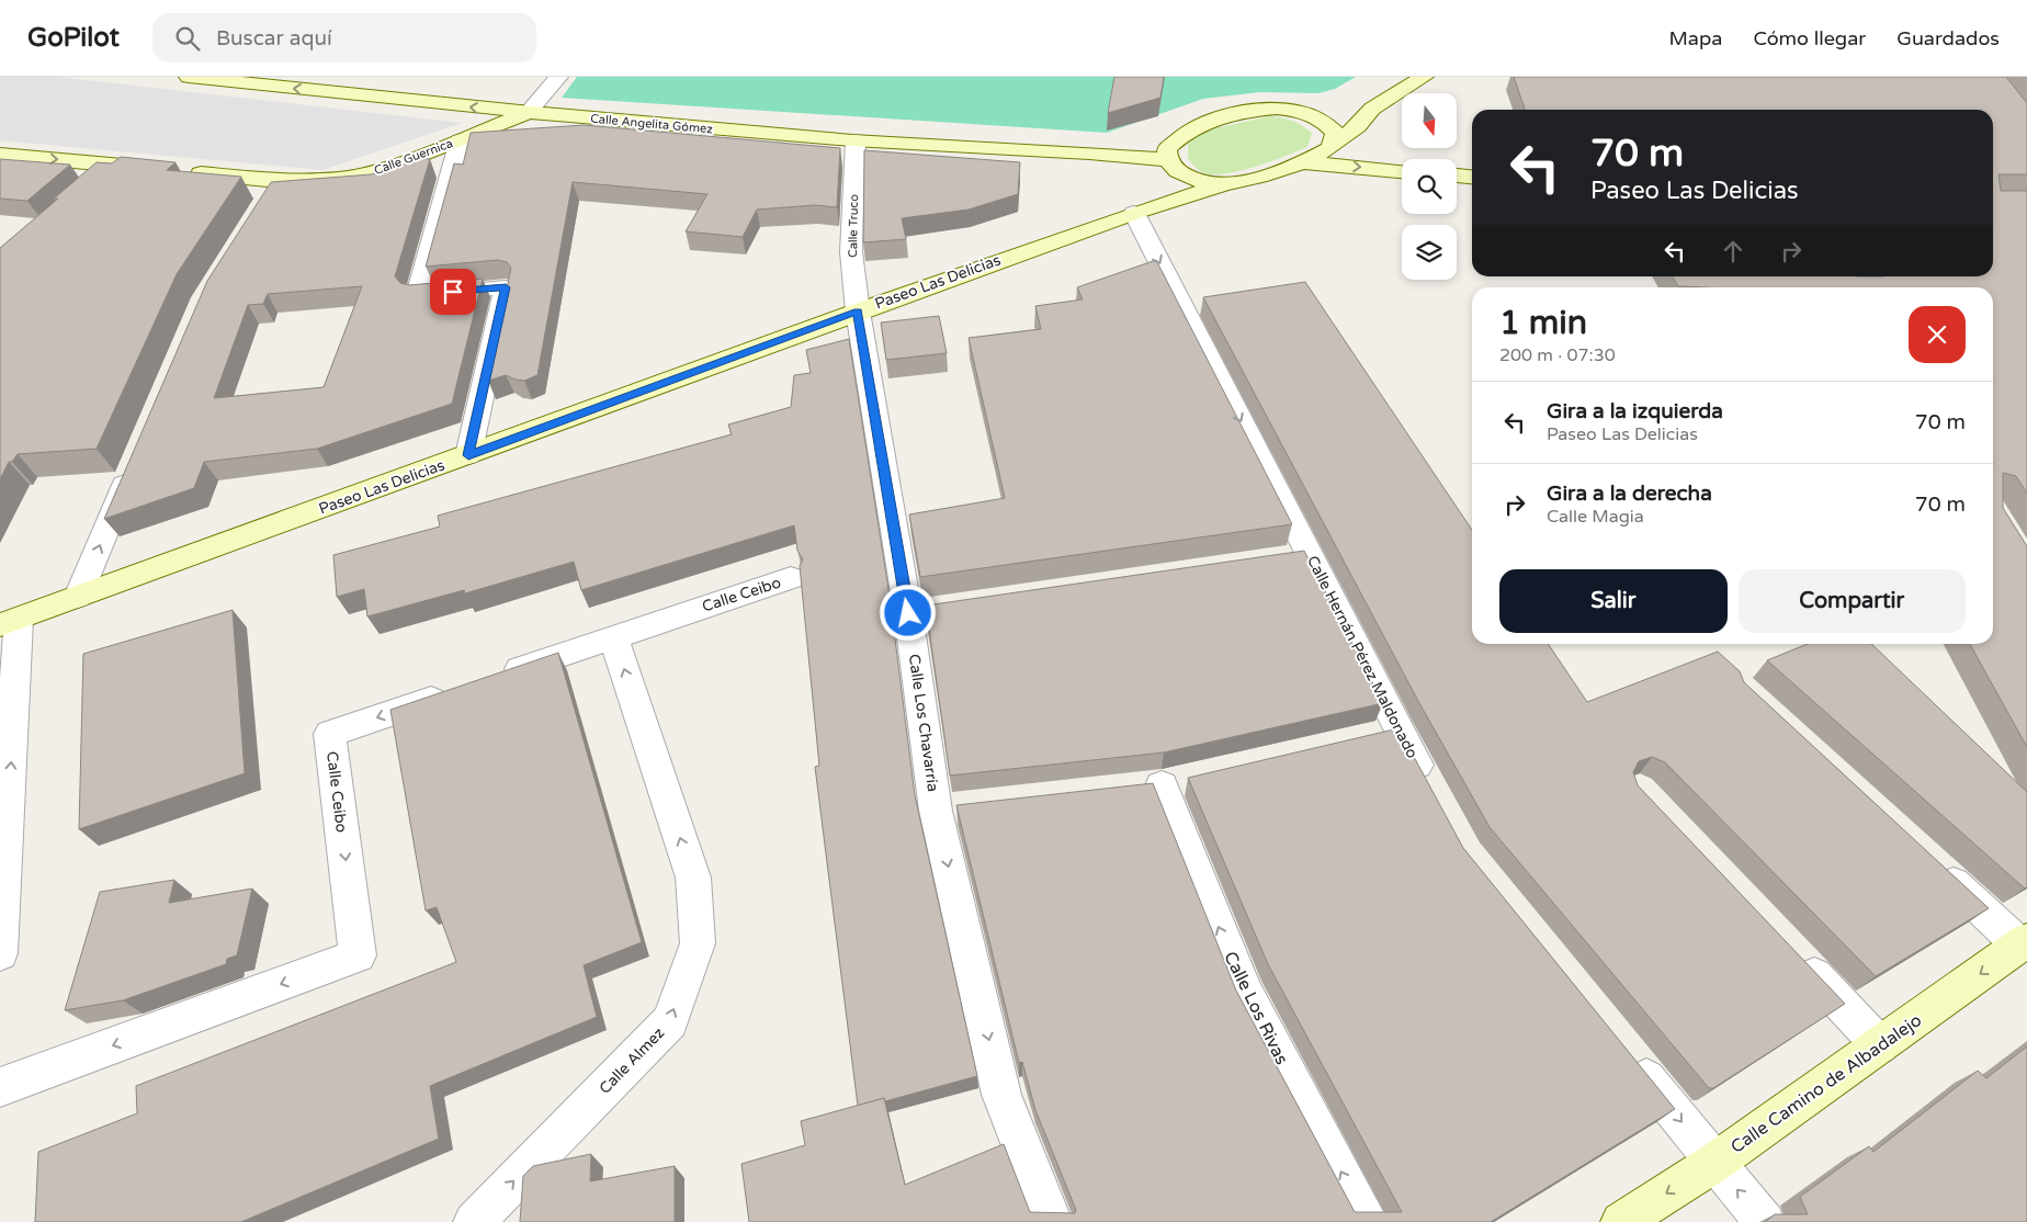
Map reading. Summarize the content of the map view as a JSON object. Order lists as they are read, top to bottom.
{
  "streets": {
    "street": [
      "Calle Angelita Gómez",
      "Calle Guernica",
      "Calle Truco",
      "Paseo Las Delicias",
      "Calle Ceibo",
      "Calle Hernán Pérez Maldonado",
      "Calle Los Chavarría",
      "Calle Los Rivas",
      "Calle Almez",
      "Calle Camino de Albadalejo"
    ]
  },
  "crossings": [
    ["Calle Angelita Gómez", "Calle Guernica"],
    ["Calle Angelita Gómez", "Calle Truco"],
    ["Calle Angelita Gómez", "Paseo Las Delicias"],
    ["Calle Truco", "Paseo Las Delicias"],
    ["Calle Truco", "Calle Los Chavarría"],
    ["Paseo Las Delicias", "Calle Hernán Pérez Maldonado"],
    ["Paseo Las Delicias", "Calle Los Chavarría"],
    ["Calle Ceibo", "Calle Almez"]
  ],
  "one_way": [
    "Calle Ceibo",
    "Calle Hernán Pérez Maldonado",
    "Calle Los Chavarría",
    "Calle Los Rivas",
    "Calle Almez",
    "Calle Camino de Albadalejo"
  ],
  "north": "bottom",
  "page": {
    "header": "GoPilot",
    "search": "Buscar aquí",
    "nav": ["Mapa", "Cómo llegar", "Guardados"],
    "turn": ["70 m", "Paseo Las Delicias"],
    "heading": ["1 min", "200 m · 07:30"],
    "list": [
      {
        "name": "Gira a la izquierda",
        "note": "Paseo Las Delicias",
        "value": "70 m"
      },
      {
        "name": "Gira a la derecha",
        "note": "Calle Magia",
        "value": "70 m"
      }
    ],
    "buttons": ["Salir", "Compartir"]
  }
}
